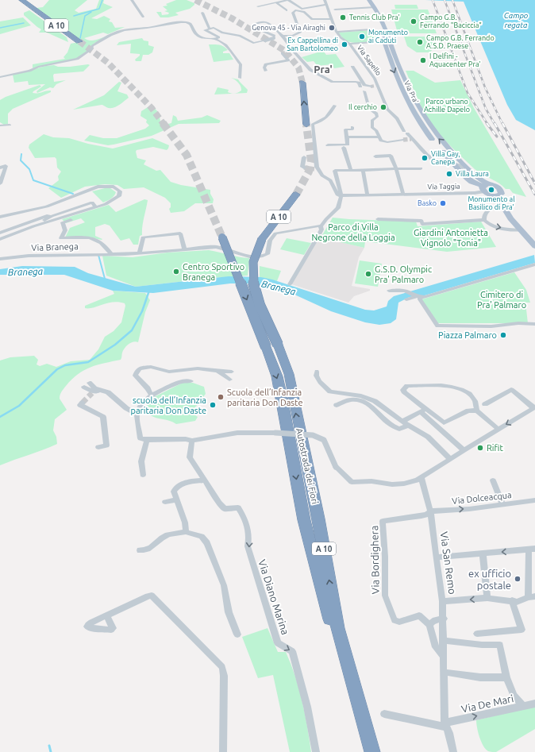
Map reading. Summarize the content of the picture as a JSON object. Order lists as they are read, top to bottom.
{
  "streets": {
    "highway": ["A 10", "Autostrada dei Fiori"],
    "main road": ["Via Pra'"],
    "street": [
      "Via Sapello",
      "Via Taggia",
      "Via Branega",
      "Via Dolceacqua",
      "Via Bordighera",
      "Via San Remo",
      "Via Diano Marina",
      "Via De Mari"
    ]
  },
  "crossings": [
    ["Via Sapello", "Via Pra'"],
    ["Via Pra'", "Via Taggia"],
    ["Via Dolceacqua", "Via Bordighera"],
    ["Via Dolceacqua", "Via San Remo"],
    ["Via Bordighera", "Via San Remo"],
    ["Via San Remo", "Via De Mari"]
  ],
  "districts": ["Pra'"],
  "water": ["Campo regata", "Branega"],
  "parks": [
    "Parco urbano Achille Dapelo",
    "Parco di Villa Negrone della Loggia",
    "Giardini Antonietta Vignolo \"Tonia\"",
    "Cimitero di Pra' Palmaro"
  ],
  "places": [
    "Tennis Club Pra'",
    "Campo G.B. Ferrando \"Baciccia\"",
    "Genova 45 - Via Airaghi",
    "Monumento ai Caduti",
    "Campo G.B. Ferrando A.S.D. Praese",
    "Ex Cappellina di San Bartolomeo",
    "I Delfini - Aquacenter Pra'",
    "Il cerchio",
    "Villa Gay, Canepa",
    "Villa Laura",
    "Monumento al Basilico di Pra'",
    "Basko",
    "Centro Sportivo Branega",
    "G.S.D. Olympic Pra' Palmaro",
    "Piazza Palmaro",
    "Scuola dell’Infanzia paritaria Don Daste",
    "scuola dell’Infanzia paritaria Don Daste",
    "Rifit",
    "ex ufficio postale"
  ]
}
